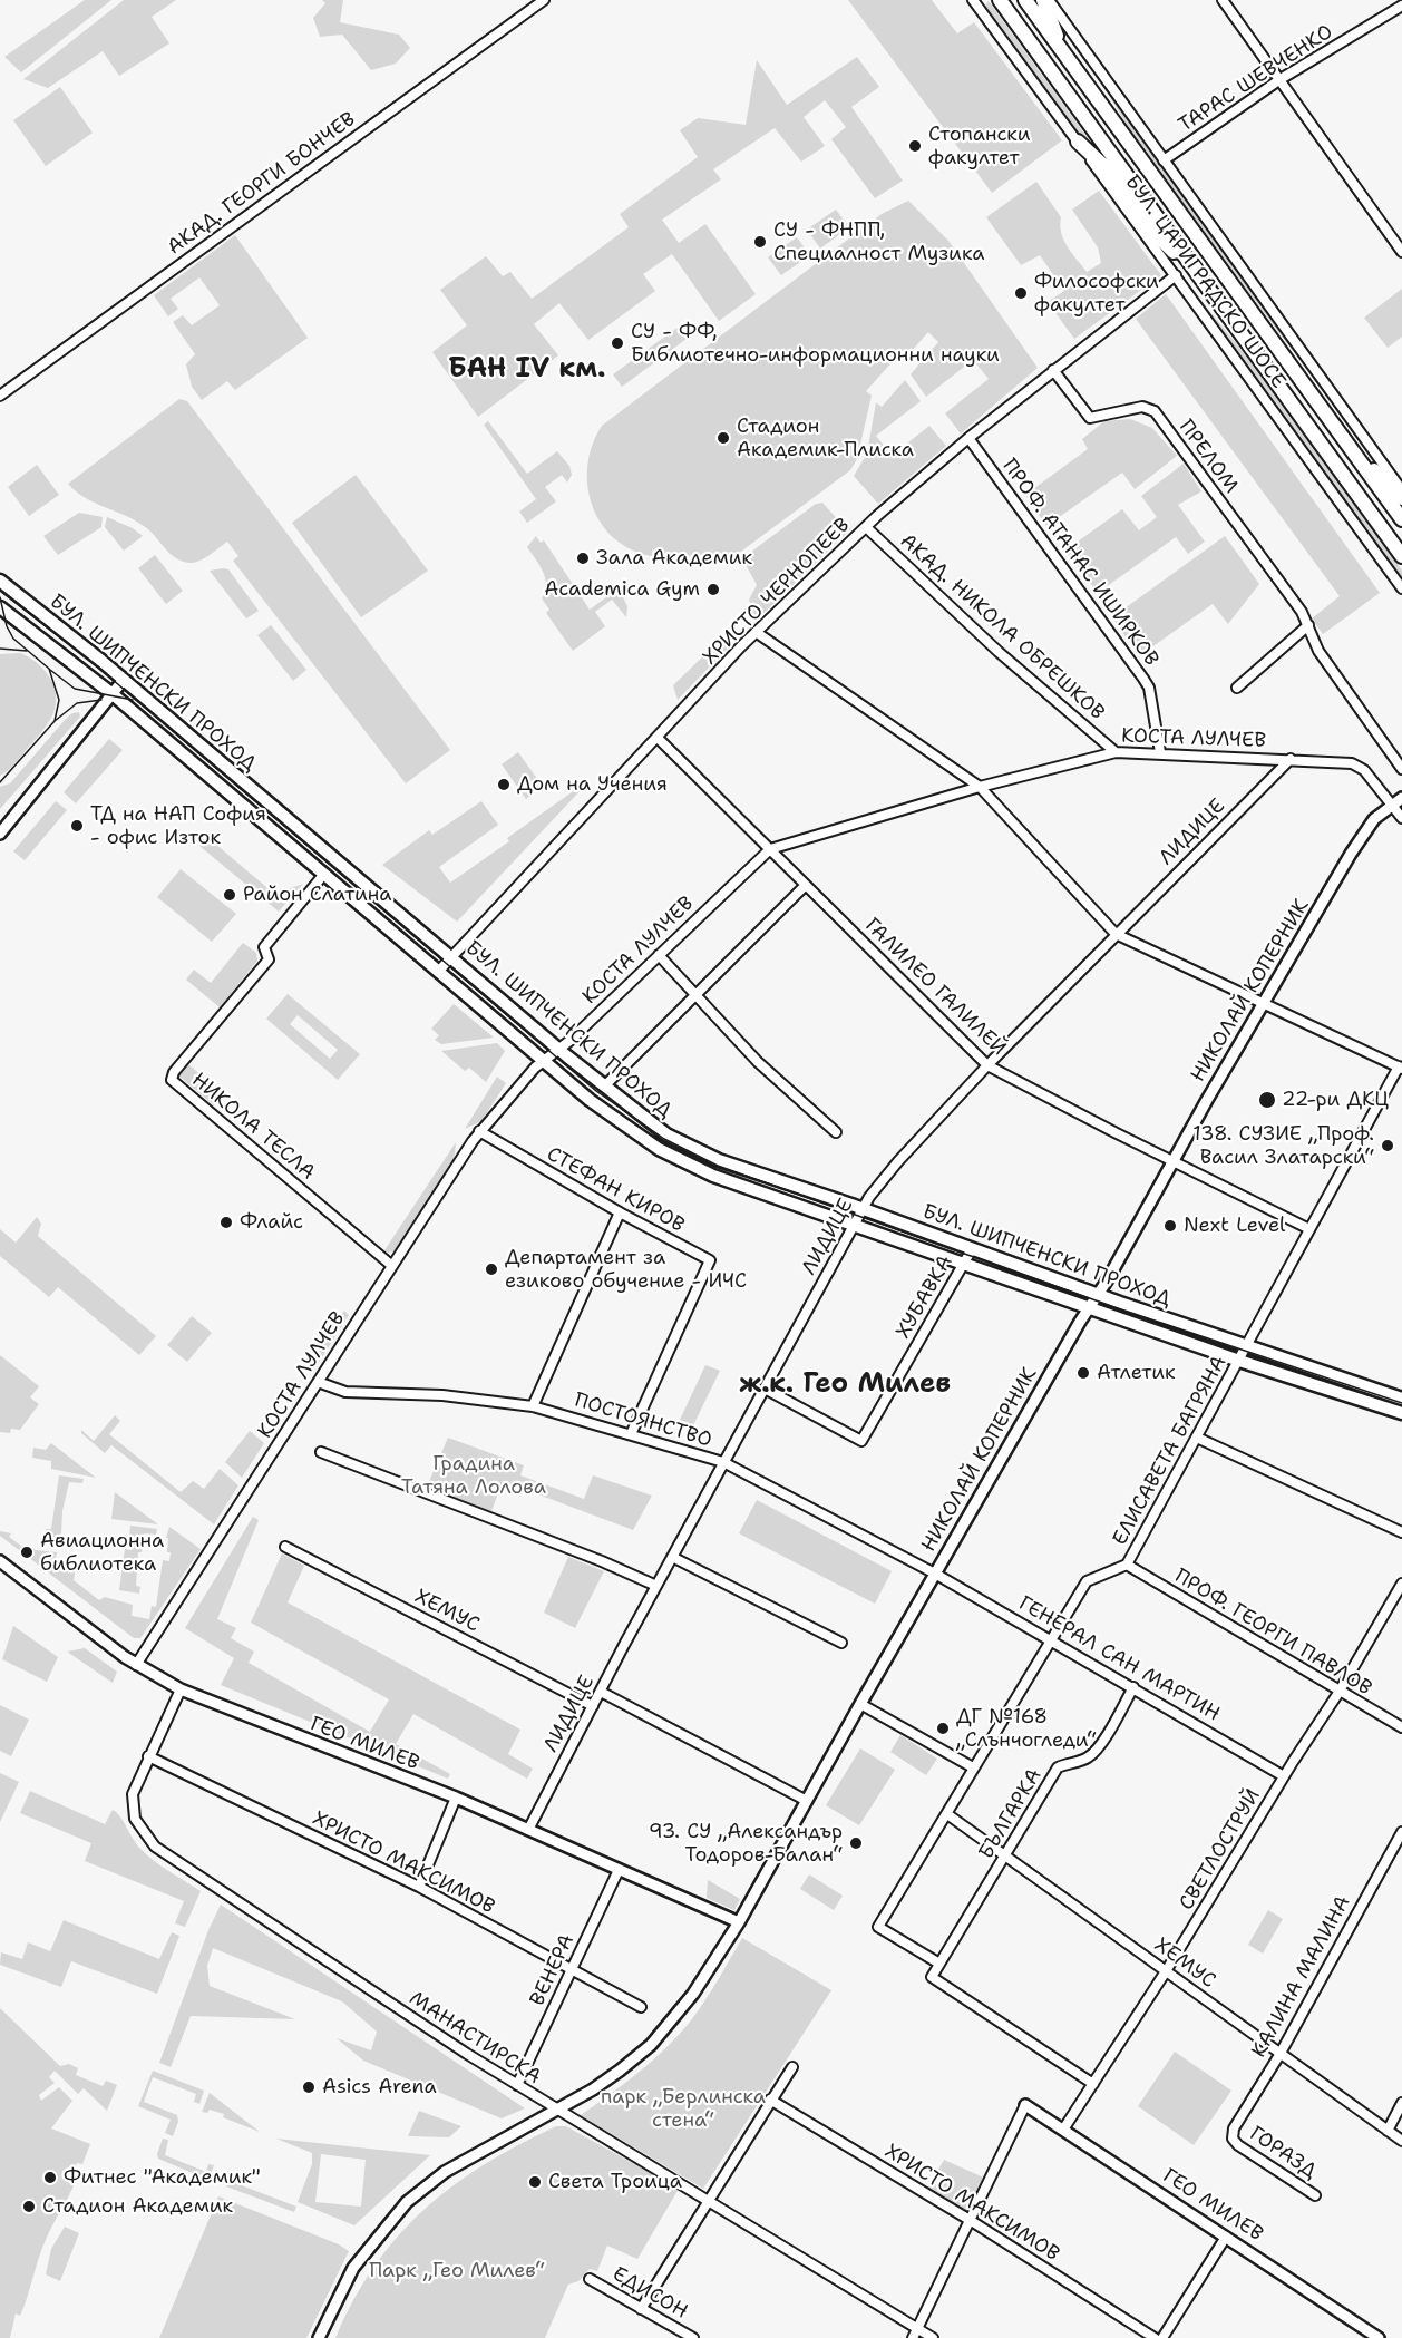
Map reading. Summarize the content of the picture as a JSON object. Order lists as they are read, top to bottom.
{
  "streets": {
    "highway": ["БУЛ. ЦАРИГРАДСКО ШОСЕ"],
    "main road": ["БУЛ. ШИПЧЕНСКИ ПРОХОД"],
    "street": [
      "ТАРАС ШЕВЧЕНКО",
      "АКАД. ГЕОРГИ БОНЧЕВ",
      "ПРЕЛОМ",
      "ПРОФ. АТАНАС ИШИРКОВ",
      "ХРИСТО ЧЕРНОПЕЕВ",
      "АКАД. НИКОЛА ОБРЕШКОВ",
      "КОСТА ЛУЛЧЕВ",
      "ЛИДИЦЕ",
      "ГАЛИЛЕО ГАЛИЛЕЙ",
      "НИКОЛАЙ КОПЕРНИК",
      "НИКОЛА ТЕСЛА",
      "СТЕФАН КИРОВ",
      "ХУБАВКА",
      "ПОСТОЯНСТВО",
      "ЕЛИСАВЕТА БАГРЯНА",
      "ХЕМУС",
      "ПРОФ. ГЕОРГИ ПАВЛОВ",
      "ГЕНЕРАЛ САН МАРТИН",
      "ГЕО МИЛЕВ",
      "БЪЛГАРКА",
      "СВЕТЛОСТРУЙ",
      "ХРИСТО МАКСИМОВ",
      "ВЕНЕРА",
      "КАЛИНА МАЛИНА",
      "МАНАСТИРСКА",
      "ГОРАЗД",
      "ЕДИСОН"
    ]
  },
  "crossings": [
    ["ТАРАС ШЕВЧЕНКО", "БУЛ. ЦАРИГРАДСКО ШОСЕ"],
    ["БУЛ. ЦАРИГРАДСКО ШОСЕ", "ХРИСТО ЧЕРНОПЕЕВ"],
    ["ПРЕЛОМ", "ХРИСТО ЧЕРНОПЕЕВ"],
    ["ПРОФ. АТАНАС ИШИРКОВ", "ХРИСТО ЧЕРНОПЕЕВ"],
    ["ПРОФ. АТАНАС ИШИРКОВ", "КОСТА ЛУЛЧЕВ"],
    ["ХРИСТО ЧЕРНОПЕЕВ", "АКАД. НИКОЛА ОБРЕШКОВ"],
    ["ХРИСТО ЧЕРНОПЕЕВ", "БУЛ. ШИПЧЕНСКИ ПРОХОД"],
    ["ХРИСТО ЧЕРНОПЕЕВ", "ГАЛИЛЕО ГАЛИЛЕЙ"],
    ["АКАД. НИКОЛА ОБРЕШКОВ", "КОСТА ЛУЛЧЕВ"],
    ["БУЛ. ШИПЧЕНСКИ ПРОХОД", "КОСТА ЛУЛЧЕВ"],
    ["БУЛ. ШИПЧЕНСКИ ПРОХОД", "ЛИДИЦЕ"],
    ["БУЛ. ШИПЧЕНСКИ ПРОХОД", "НИКОЛАЙ КОПЕРНИК"],
    ["БУЛ. ШИПЧЕНСКИ ПРОХОД", "НИКОЛА ТЕСЛА"],
    ["БУЛ. ШИПЧЕНСКИ ПРОХОД", "ХУБАВКА"],
    ["БУЛ. ШИПЧЕНСКИ ПРОХОД", "ЕЛИСАВЕТА БАГРЯНА"],
    ["КОСТА ЛУЛЧЕВ", "ЛИДИЦЕ"],
    ["КОСТА ЛУЛЧЕВ", "ГАЛИЛЕО ГАЛИЛЕЙ"],
    ["КОСТА ЛУЛЧЕВ", "НИКОЛАЙ КОПЕРНИК"],
    ["КОСТА ЛУЛЧЕВ", "НИКОЛА ТЕСЛА"],
    ["КОСТА ЛУЛЧЕВ", "СТЕФАН КИРОВ"],
    ["КОСТА ЛУЛЧЕВ", "ПОСТОЯНСТВО"],
    ["КОСТА ЛУЛЧЕВ", "ГЕО МИЛЕВ"],
    ["ЛИДИЦЕ", "ГАЛИЛЕО ГАЛИЛЕЙ"],
    ["ЛИДИЦЕ", "ХУБАВКА"],
    ["ЛИДИЦЕ", "ПОСТОЯНСТВО"],
    ["ЛИДИЦЕ", "ХЕМУС"],
    ["ЛИДИЦЕ", "ГЕО МИЛЕВ"],
    ["ГАЛИЛЕО ГАЛИЛЕЙ", "НИКОЛАЙ КОПЕРНИК"],
    ["ГАЛИЛЕО ГАЛИЛЕЙ", "ЕЛИСАВЕТА БАГРЯНА"],
    ["НИКОЛАЙ КОПЕРНИК", "ПОСТОЯНСТВО"],
    ["НИКОЛАЙ КОПЕРНИК", "ГЕНЕРАЛ САН МАРТИН"],
    ["НИКОЛАЙ КОПЕРНИК", "ГЕО МИЛЕВ"],
    ["НИКОЛАЙ КОПЕРНИК", "МАНАСТИРСКА"],
    ["СТЕФАН КИРОВ", "ПОСТОЯНСТВО"],
    ["ПОСТОЯНСТВО", "ГЕНЕРАЛ САН МАРТИН"],
    ["ЕЛИСАВЕТА БАГРЯНА", "ХЕМУС"],
    ["ЕЛИСАВЕТА БАГРЯНА", "ПРОФ. ГЕОРГИ ПАВЛОВ"],
    ["ЕЛИСАВЕТА БАГРЯНА", "ГЕНЕРАЛ САН МАРТИН"],
    ["ЕЛИСАВЕТА БАГРЯНА", "БЪЛГАРКА"],
    ["ХЕМУС", "БЪЛГАРКА"],
    ["ХЕМУС", "СВЕТЛОСТРУЙ"],
    ["ХЕМУС", "КАЛИНА МАЛИНА"],
    ["ПРОФ. ГЕОРГИ ПАВЛОВ", "СВЕТЛОСТРУЙ"],
    ["ГЕНЕРАЛ САН МАРТИН", "БЪЛГАРКА"],
    ["ГЕНЕРАЛ САН МАРТИН", "СВЕТЛОСТРУЙ"],
    ["ГЕО МИЛЕВ", "СВЕТЛОСТРУЙ"],
    ["ГЕО МИЛЕВ", "ВЕНЕРА"],
    ["ГЕО МИЛЕВ", "МАНАСТИРСКА"],
    ["БЪЛГАРКА", "СВЕТЛОСТРУЙ"],
    ["ХРИСТО МАКСИМОВ", "ВЕНЕРА"],
    ["ХРИСТО МАКСИМОВ", "МАНАСТИРСКА"],
    ["ВЕНЕРА", "МАНАСТИРСКА"],
    ["КАЛИНА МАЛИНА", "ГОРАЗД"]
  ],
  "districts": ["БАН IV км.", "ж.к. Гео Милев"],
  "parks": ["Градина Татяна Лолова", "парк „Берлинска стена“", "Парк „Гео Милев“"],
  "places": [
    "Стопански факултет",
    "СУ - ФНПП, Специалност Музика",
    "Философски факултет",
    "СУ - ФФ, Библиотечно-информационни науки",
    "Стадион Академик-Плиска",
    "Зала Академик",
    "Academica Gym",
    "Дом на Учения",
    "ТД на НАП София - офис Изток",
    "Район Слатина",
    "22-ри ДКЦ",
    "138. СУЗИЕ „Проф. Васил Златарски“",
    "Флайс",
    "Next Level",
    "Департамент за езиково обучение - ИЧС",
    "Атлетик",
    "Авиационна библиотека",
    "ДГ №168 „Слънчогледи“",
    "93. СУ „Александър Тодоров-Балан“",
    "Asics Arena",
    "Фитнес \"Академик\"",
    "Света Троица",
    "Стадион Академик"
  ]
}
